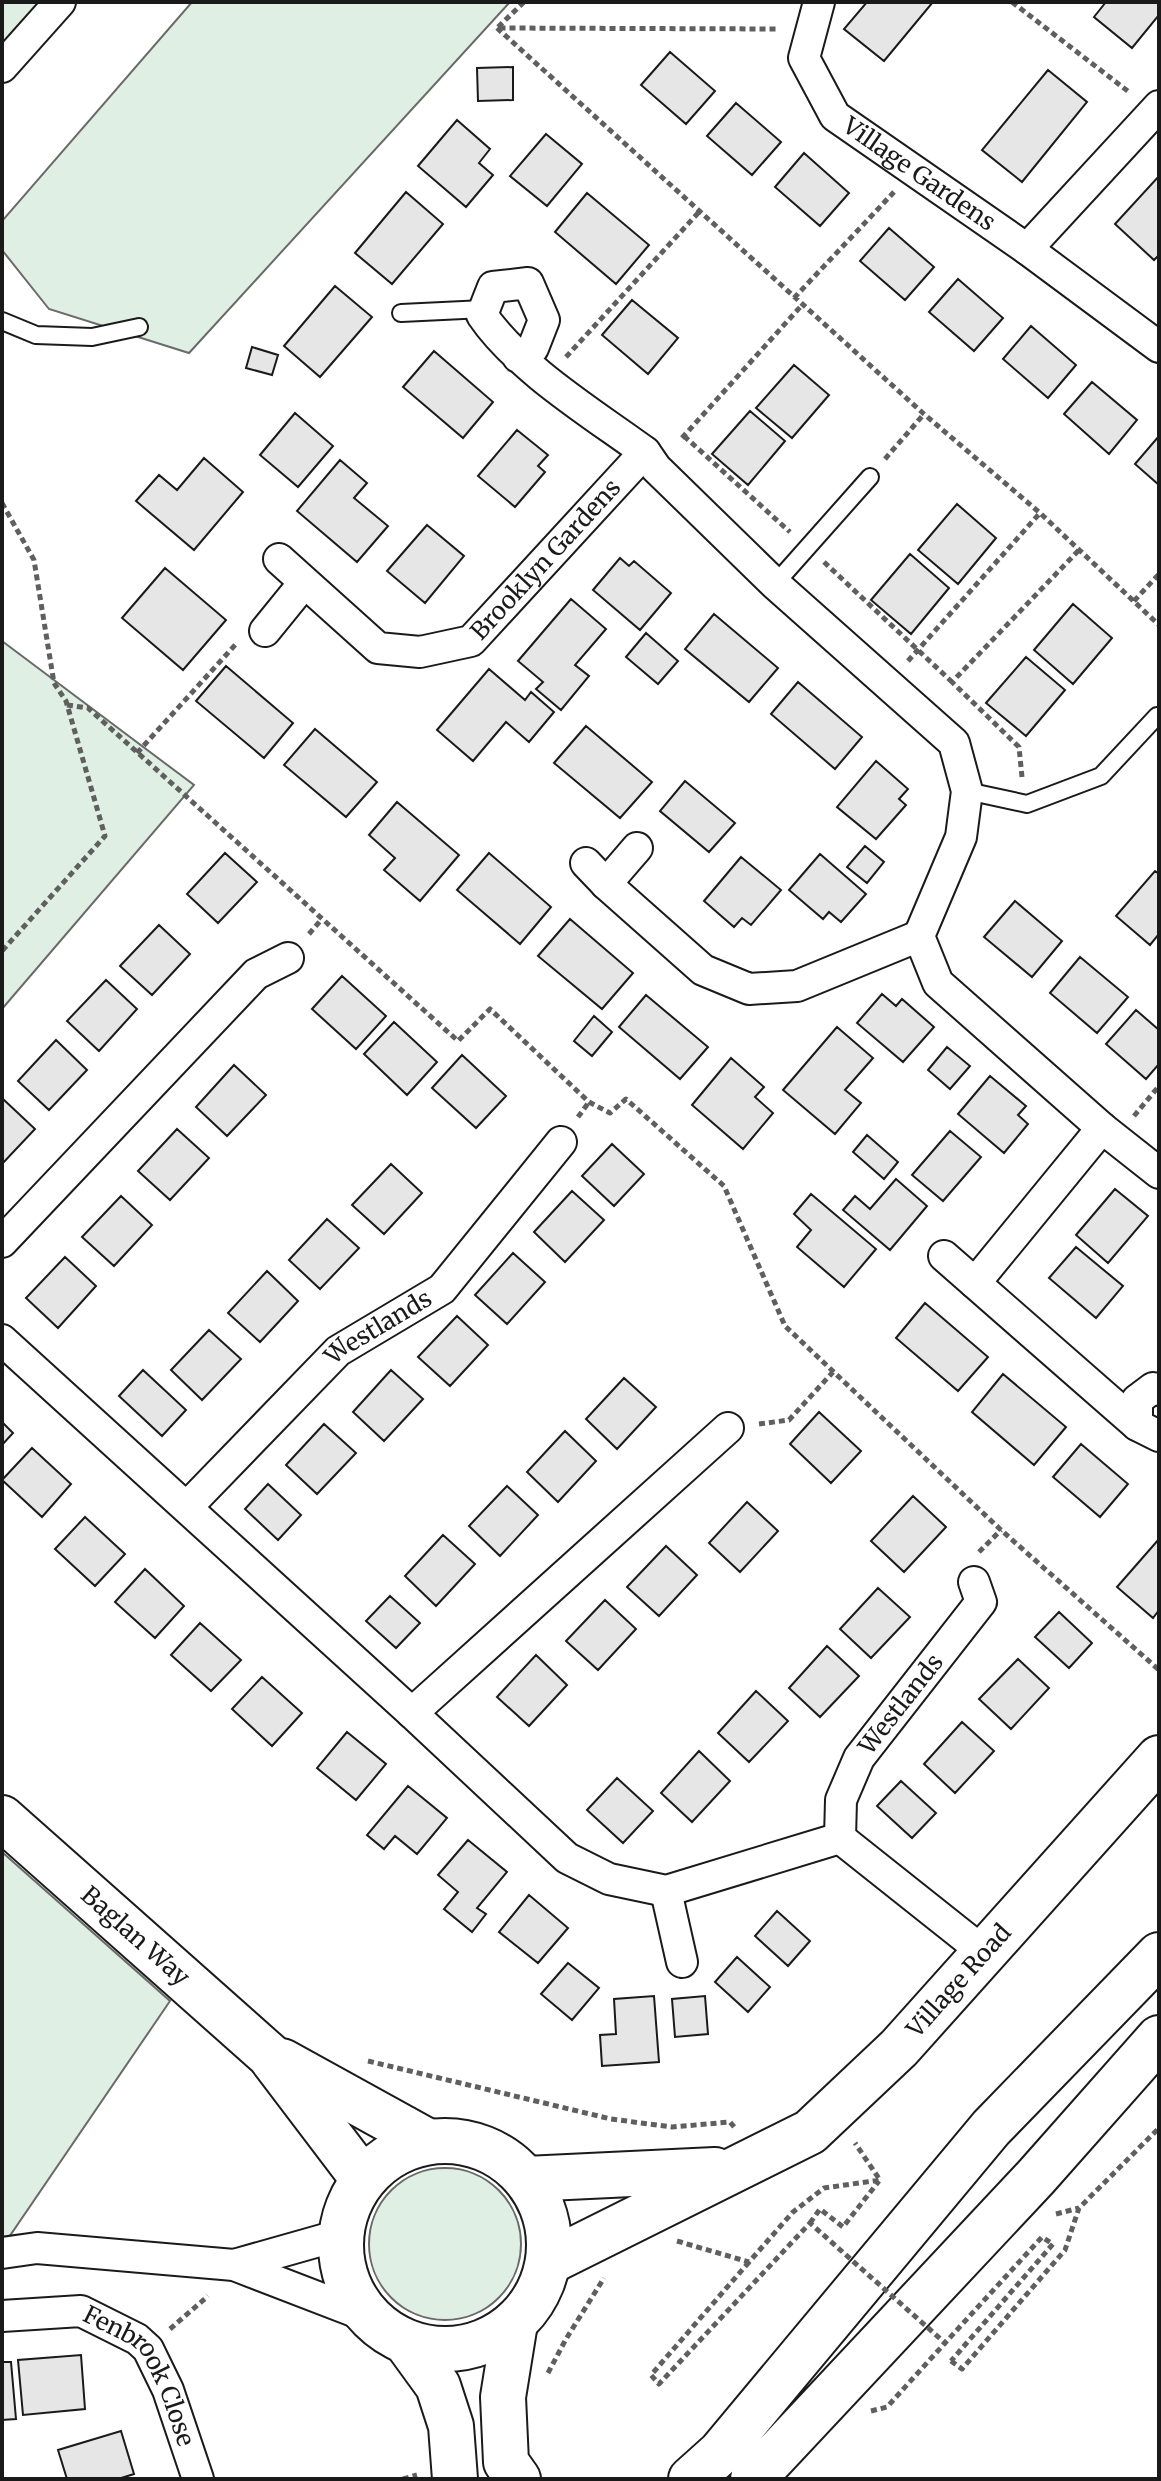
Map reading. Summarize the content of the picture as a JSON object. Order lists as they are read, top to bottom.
{
  "streets": {
    "street": [
      "Village Gardens",
      "Brooklyn Gardens",
      "Westlands",
      "Baglan Way",
      "Village Road",
      "Fenbrook Close"
    ]
  },
  "crossings": [
    ["Baglan Way", "Village Road"]
  ]
}
